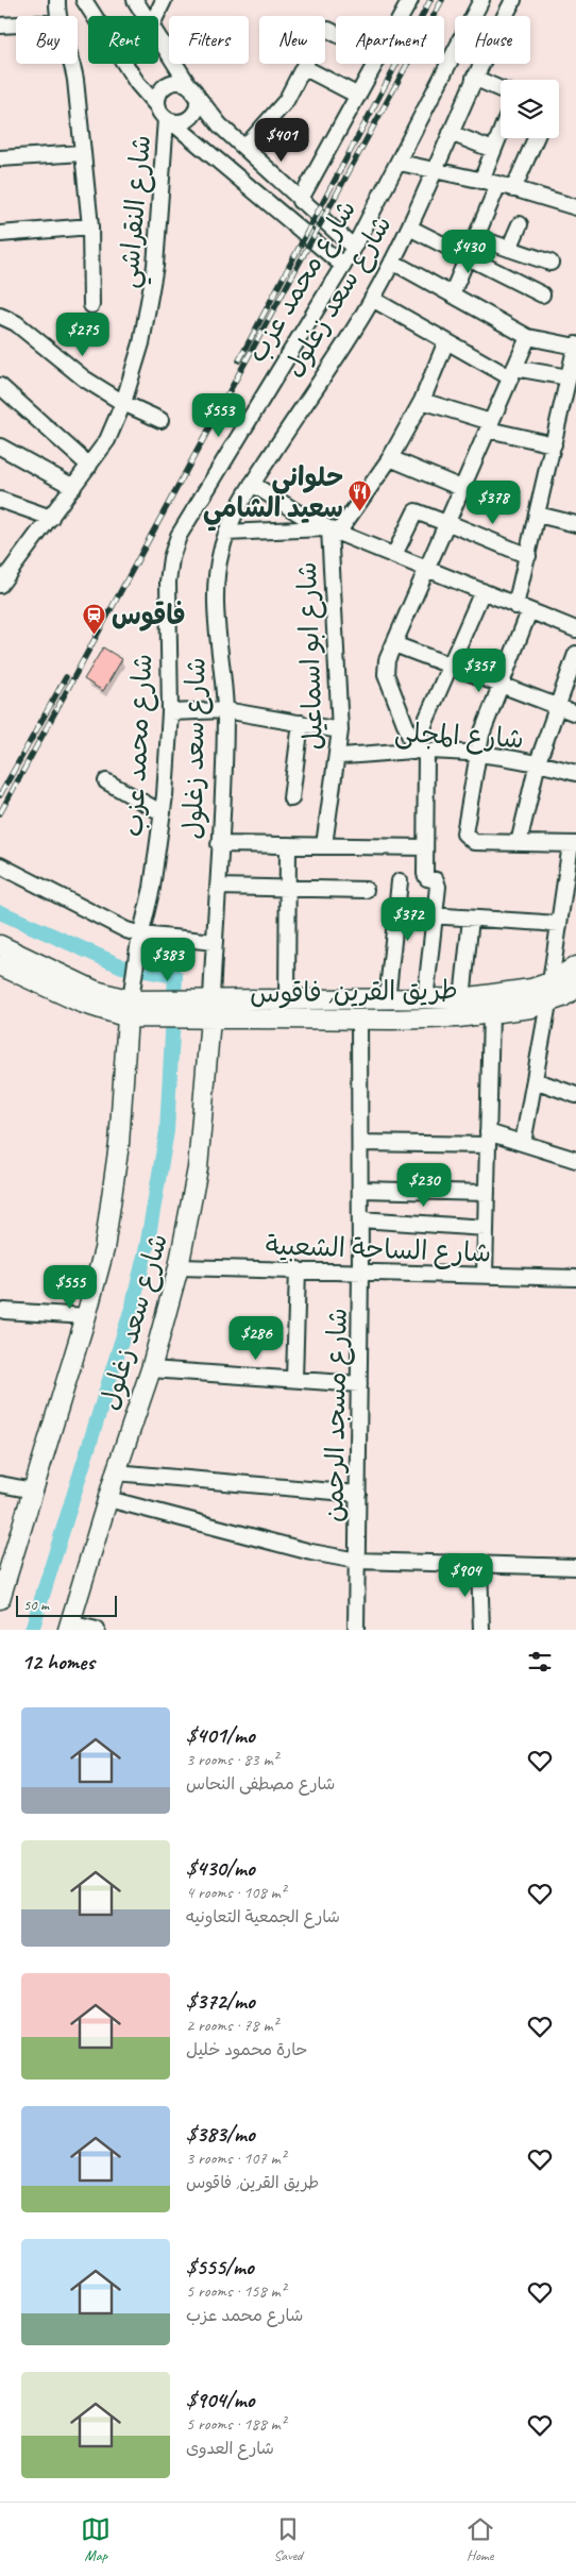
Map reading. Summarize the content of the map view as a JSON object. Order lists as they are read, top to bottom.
{
  "streets": {
    "main road": ["شارع سعد زغلول", "طريق القرين, فاقوس"],
    "street": [
      "شارع النقراشي",
      "شارع محمد عزب",
      "شارع ابو اسماعيل",
      "شارع المجلى",
      "شارع الساحة الشعبية",
      "شارع مسجد الرحمن"
    ]
  },
  "crossings": [
    ["شارع محمد عزب", "طريق القرين, فاقوس"],
    ["شارع سعد زغلول", "طريق القرين, فاقوس"],
    ["شارع سعد زغلول", "شارع الساحة الشعبية"],
    ["شارع ابو اسماعيل", "شارع المجلى"],
    ["طريق القرين, فاقوس", "شارع مسجد الرحمن"],
    ["شارع الساحة الشعبية", "شارع مسجد الرحمن"]
  ],
  "places": {
    "restaurant": ["حلواني سعيد الشامي"],
    "station": ["فاقوس"]
  },
  "scale_bar": "50 m",
  "page": {
    "chip": [
      "Buy",
      "Rent",
      "Filters",
      "New",
      "Apartment",
      "House"
    ],
    "price": [
      "$401",
      "$430",
      "$275",
      "$553",
      "$378",
      "$357",
      "$372",
      "$383",
      "$230",
      "$555",
      "$286",
      "$904"
    ],
    "scale": "50 m",
    "heading": "12 homes",
    "list": [
      {
        "name": "$401/mo",
        "note": "3 rooms · 83 m² · شارع مصطفى النحاس"
      },
      {
        "name": "$430/mo",
        "note": "4 rooms · 108 m² · شارع الجمعية التعاونيه"
      },
      {
        "name": "$372/mo",
        "note": "2 rooms · 78 m² · حارة محمود خليل"
      },
      {
        "name": "$383/mo",
        "note": "3 rooms · 107 m² · طريق القرين, فاقوس"
      },
      {
        "name": "$555/mo",
        "note": "5 rooms · 158 m² · شارع محمد عزب"
      },
      {
        "name": "$904/mo",
        "note": "5 rooms · 188 m² · شارع العدوى"
      }
    ],
    "tabs": ["Map", "Saved", "Home"]
  }
}
